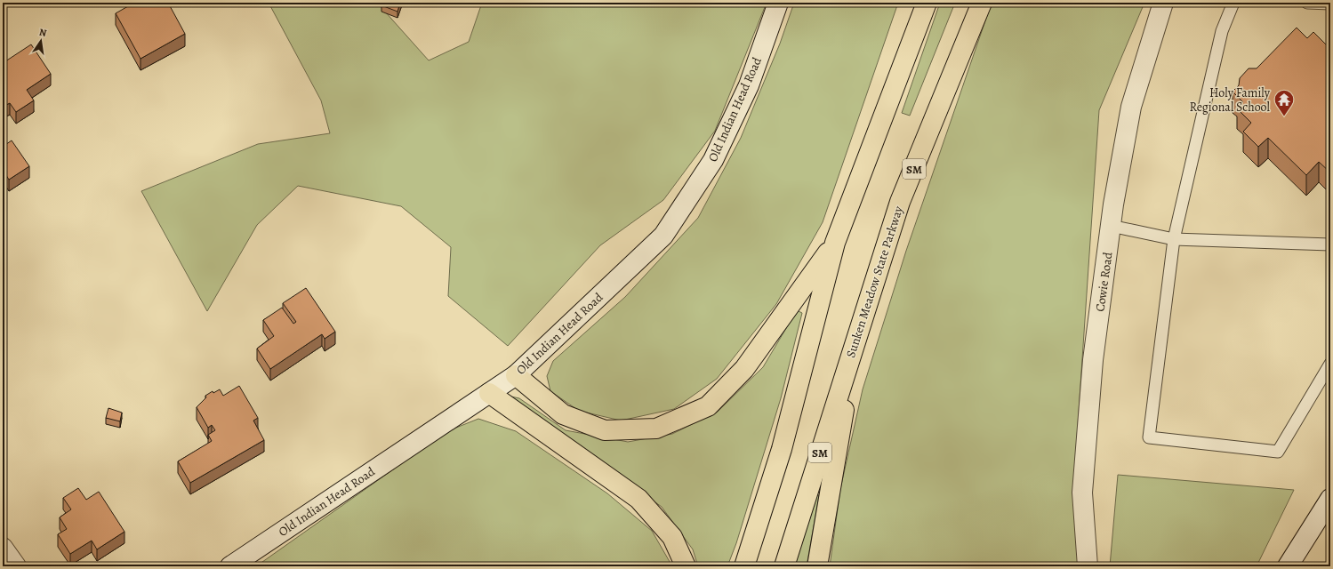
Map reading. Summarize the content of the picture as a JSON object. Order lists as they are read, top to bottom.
{
  "streets": {
    "highway": ["SM", "Sunken Meadow State Parkway"],
    "street": ["Old Indian Head Road", "Cowie Road"]
  },
  "places": {
    "temple": ["Holy Family Regional School"]
  },
  "north": "top"
}
